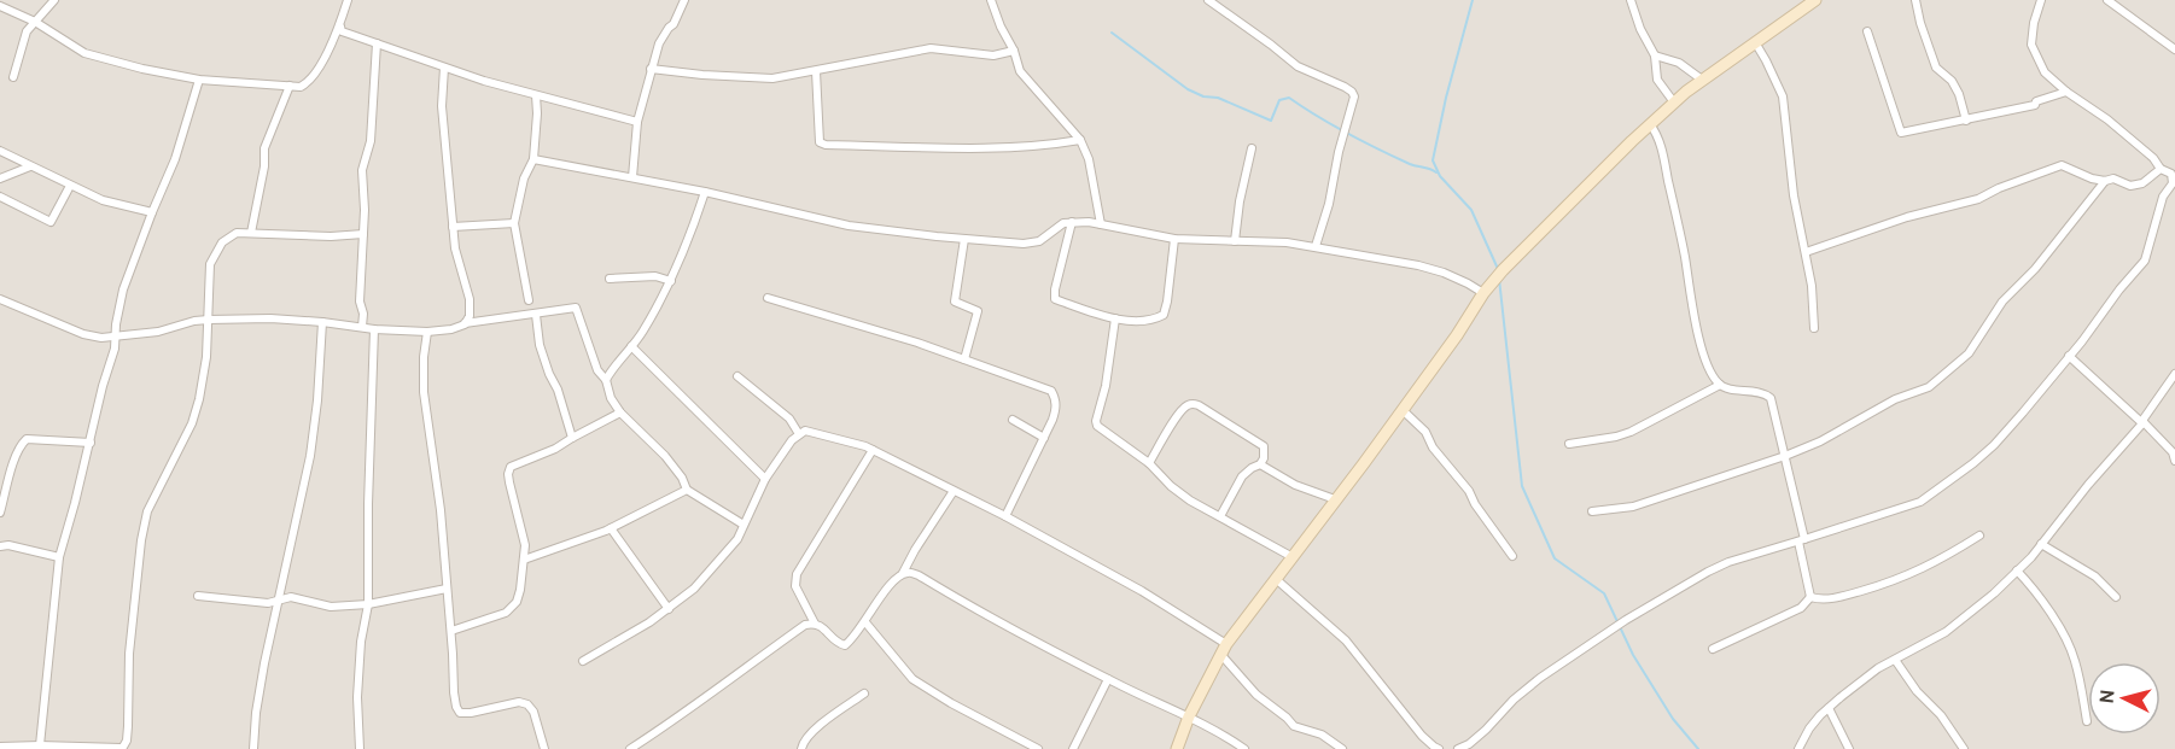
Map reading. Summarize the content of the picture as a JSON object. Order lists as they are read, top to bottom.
{
  "north": "left"
}
